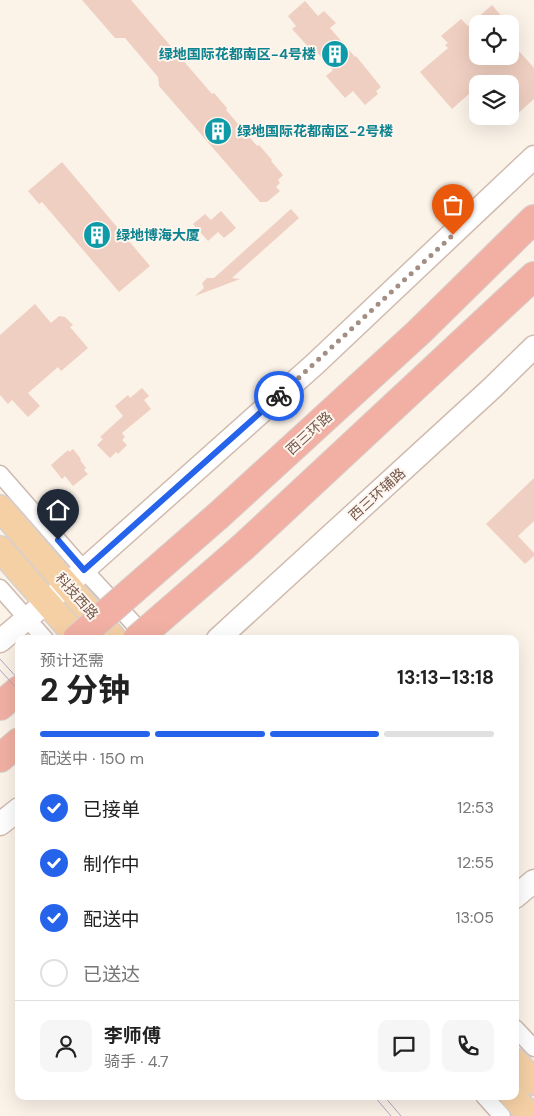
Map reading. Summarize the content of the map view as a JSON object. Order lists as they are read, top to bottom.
{
  "streets": {
    "highway": ["西三环路"],
    "main road": ["西三环辅路", "科技西路"]
  },
  "places": {
    "building": ["绿地国际花都南区-4号楼", "绿地国际花都南区-2号楼", "绿地博海大厦"]
  },
  "page": {
    "heading": ["2 分钟", "预计还需", "13:13–13:18"],
    "panel": ["李师傅", "骑手 · 4.7"],
    "bar": "配送中 · 150 m",
    "list": [
      ["已接单", "12:53"],
      ["制作中", "12:55"],
      ["配送中", "13:05"],
      "已送达"
    ]
  }
}
